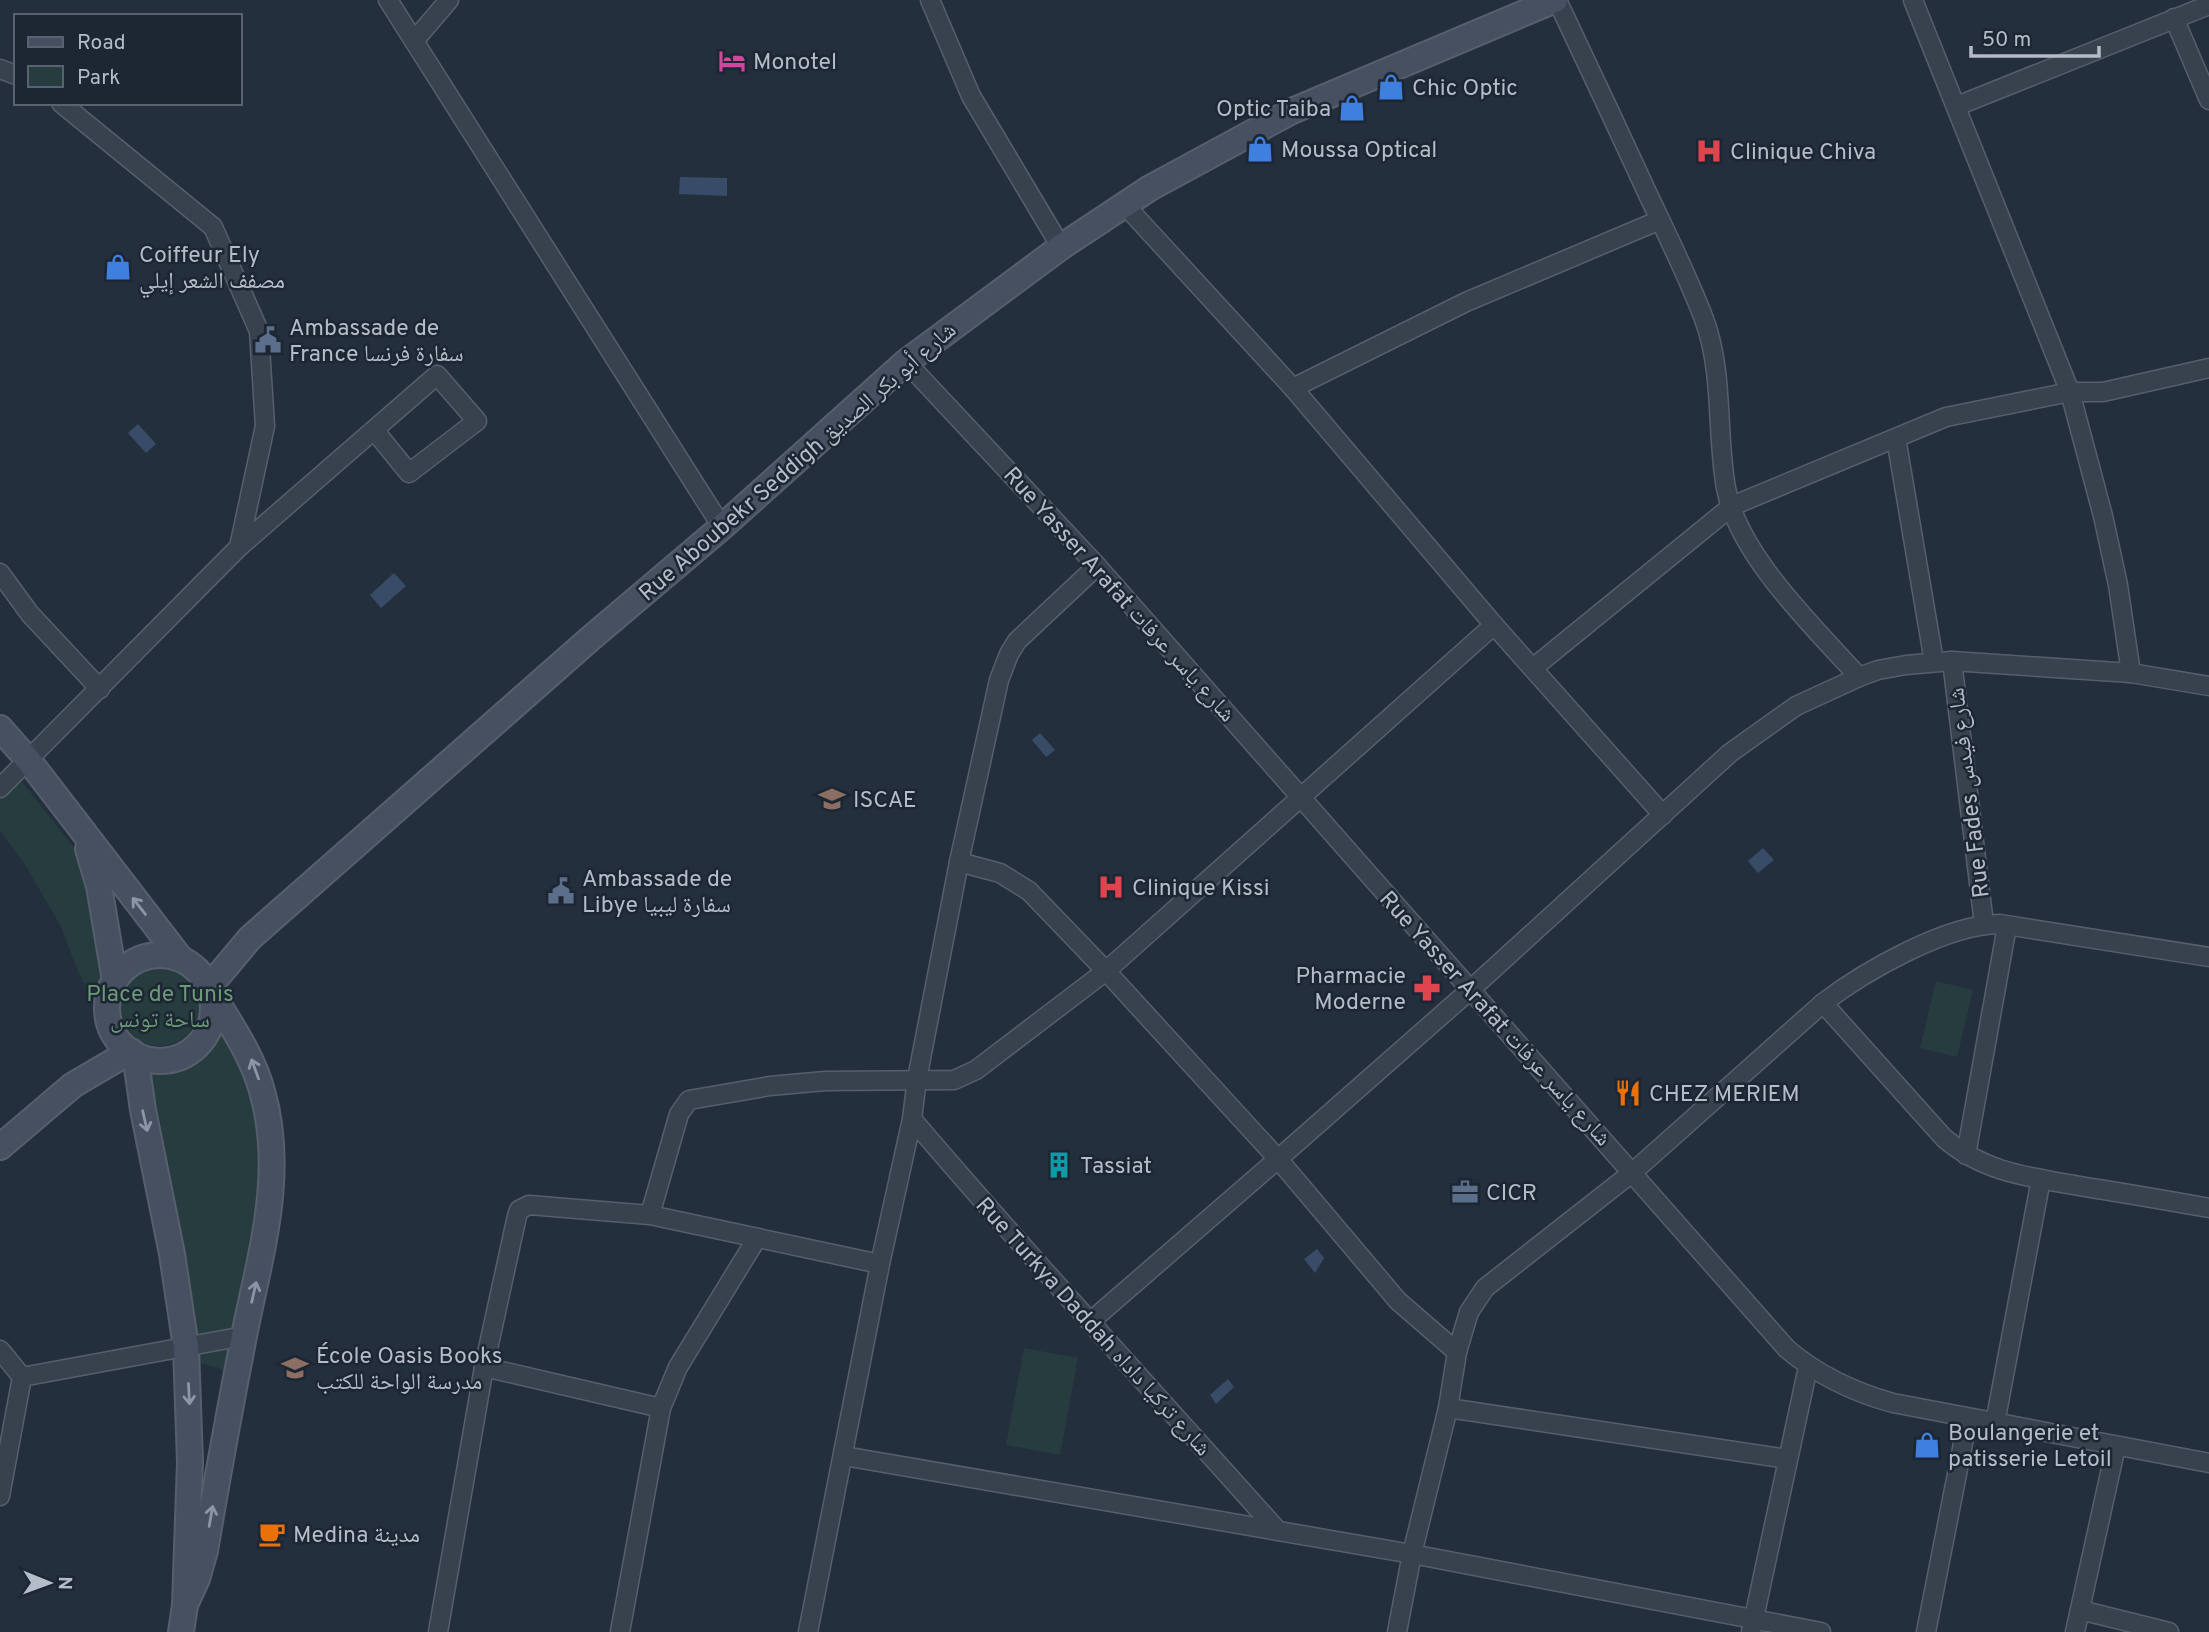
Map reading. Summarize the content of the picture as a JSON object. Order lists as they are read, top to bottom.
{
  "streets": {
    "street": [
      "Rue Aboubekr Seddigh شارع أبو بكر الصديق",
      "Rue Yasser Arafat شارع ياسر عرفات",
      "Rue Fades شارع فيدس",
      "Rue Turkya Daddah شارع تركيا داداه"
    ]
  },
  "crossings": [
    ["Rue Aboubekr Seddigh شارع أبو بكر الصديق", "Rue Yasser Arafat شارع ياسر عرفات"]
  ],
  "parks": ["Place de Tunis ساحة تونس"],
  "places": {
    "hotel": ["Monotel"],
    "shop": [
      "Chic Optic",
      "Optic Taiba",
      "Moussa Optical",
      "Coiffeur Ely مصفف الشعر إيلي",
      "Boulangerie et patisserie Letoil"
    ],
    "hospital": ["Clinique Chiva", "Clinique Kissi"],
    "public building": ["Ambassade de France سفارة فرنسا", "Ambassade de Libye سفارة ليبيا"],
    "school or university": ["ISCAE", "École Oasis Books مدرسة الواحة للكتب"],
    "pharmacy": ["Pharmacie Moderne"],
    "restaurant": ["CHEZ MERIEM"],
    "building": ["Tassiat"],
    "office": ["CICR"],
    "cafe": ["Medina مدينة"]
  },
  "legend": ["Road", "Park"],
  "scale_bar": "50 m",
  "north": "right"
}
